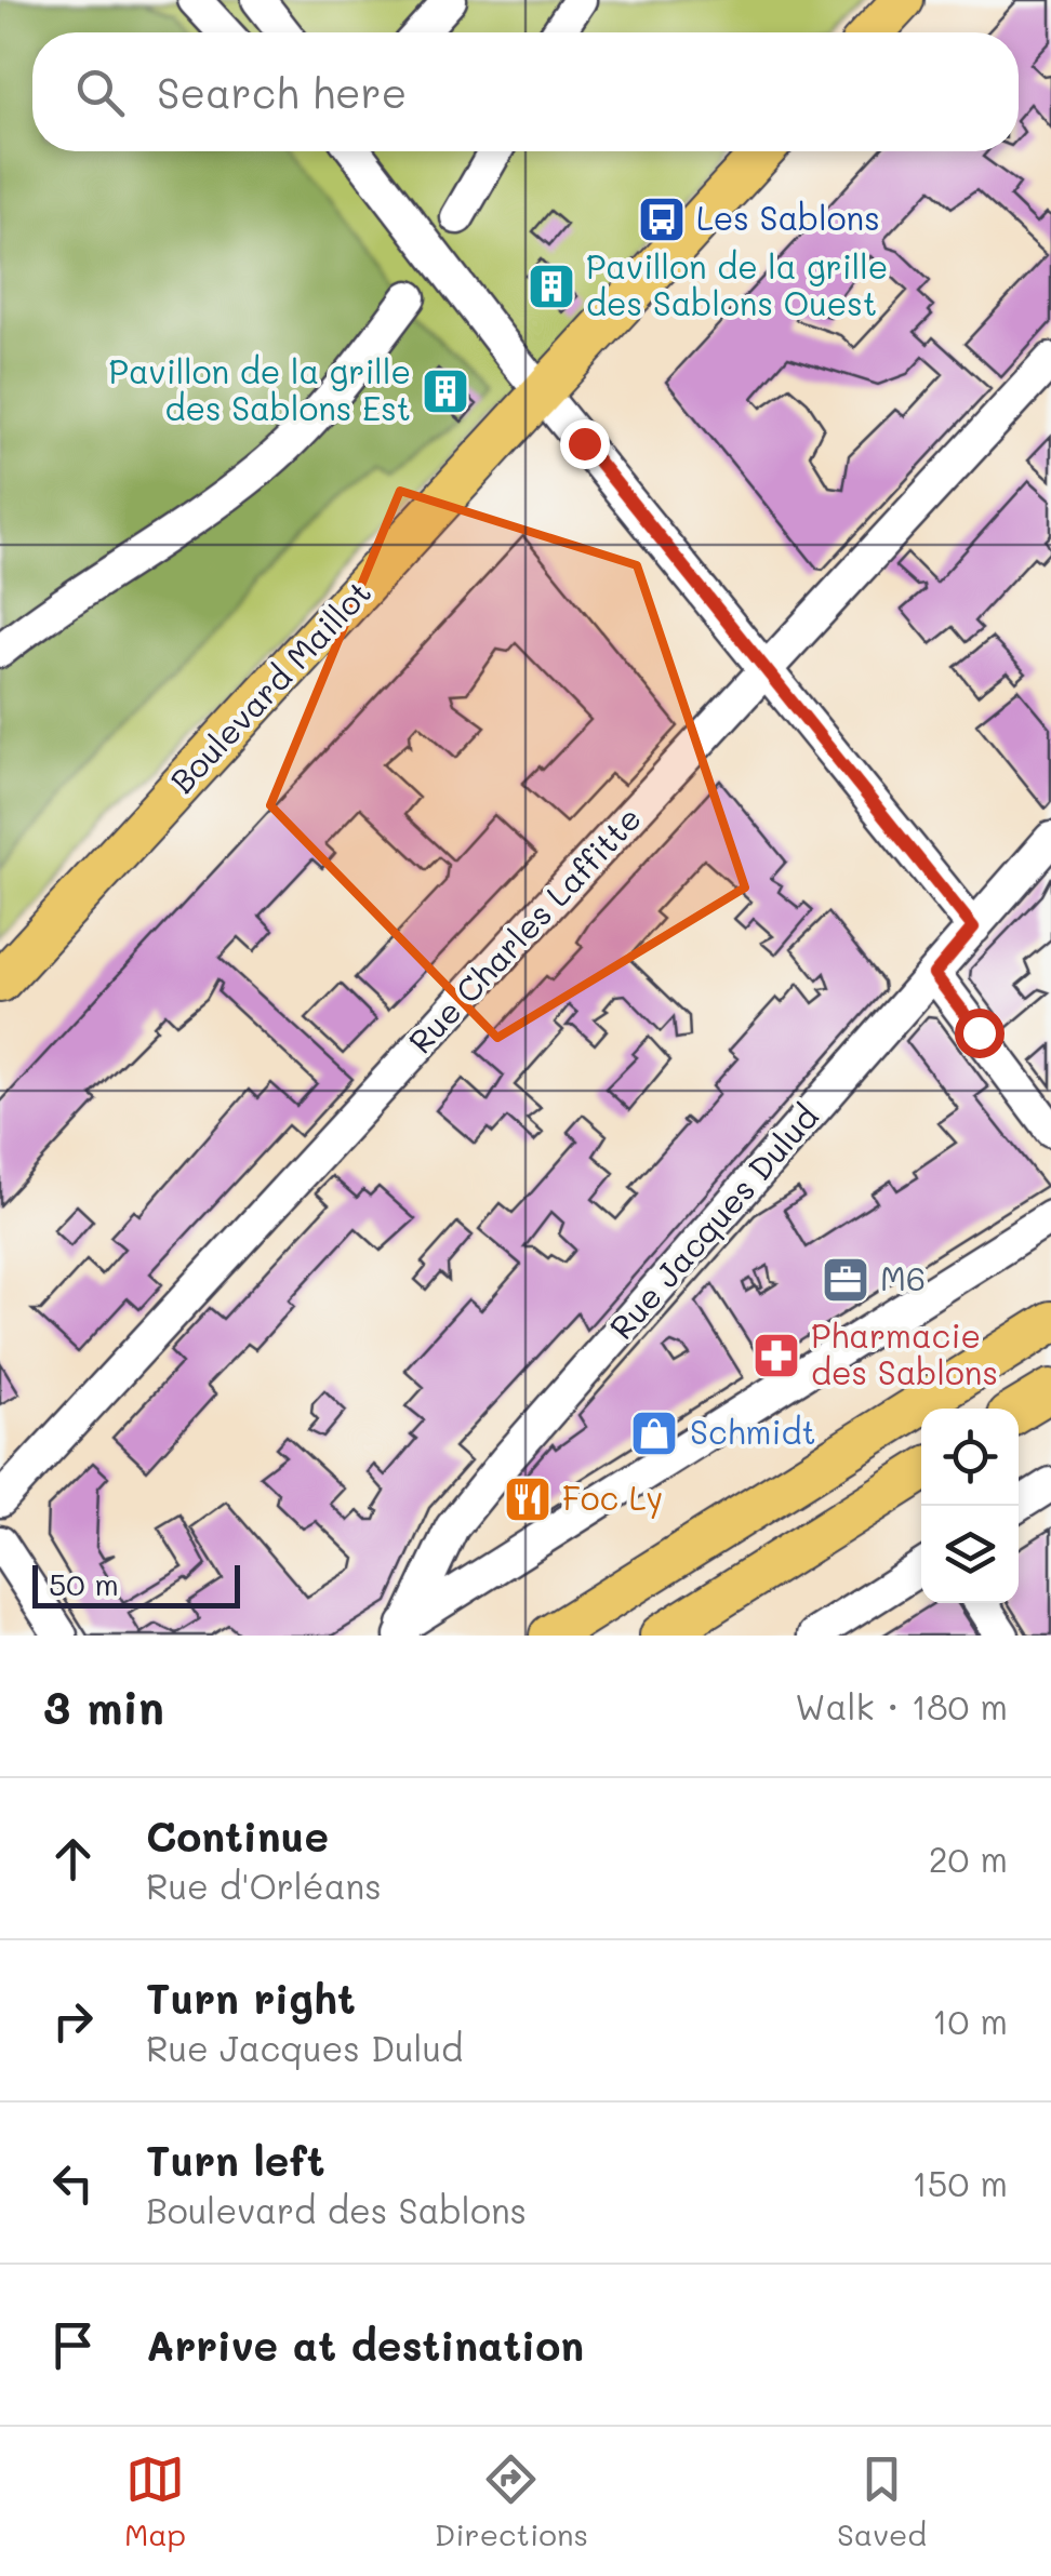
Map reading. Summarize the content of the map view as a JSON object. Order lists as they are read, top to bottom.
{
  "streets": {
    "main road": ["Boulevard Maillot"],
    "street": ["Rue Charles Laffitte", "Rue Jacques Dulud"]
  },
  "places": {
    "bus stop": ["Les Sablons"],
    "building": ["Pavillon de la grille des Sablons Ouest", "Pavillon de la grille des Sablons Est"],
    "office": ["M6"],
    "pharmacy": ["Pharmacie des Sablons"],
    "shop": ["Schmidt"],
    "restaurant": ["Foc Ly"]
  },
  "scale_bar": "50 m",
  "page": {
    "search": "Search here",
    "scale": "50 m",
    "heading": ["3 min", "Walk · 180 m"],
    "list": [
      ["Continue", "Rue d'Orléans", "20 m"],
      ["Turn right", "Rue Jacques Dulud", "10 m"],
      ["Turn left", "Boulevard des Sablons", "150 m"],
      "Arrive at destination"
    ],
    "nav": ["Map", "Directions", "Saved"]
  }
}
